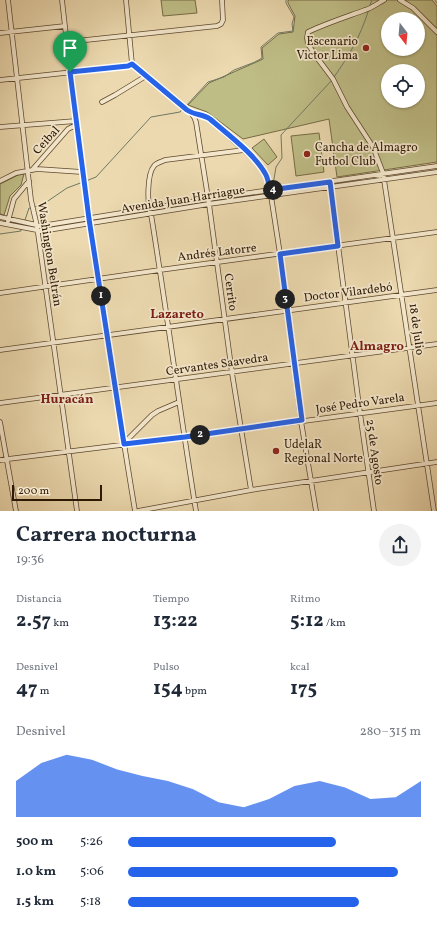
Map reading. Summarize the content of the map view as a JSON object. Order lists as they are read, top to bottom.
{
  "streets": {
    "street": [
      "Ceibal",
      "Avenida Juan Harriague",
      "Andrés Latorre",
      "Washington Beltrán",
      "Cerrito",
      "Doctor Vilardebó",
      "18 de Julio",
      "Cervantes Saavedra",
      "José Pedro Varela",
      "25 de Agosto"
    ]
  },
  "crossings": [
    ["Ceibal", "Washington Beltrán"],
    ["Avenida Juan Harriague", "Washington Beltrán"],
    ["Avenida Juan Harriague", "Cerrito"],
    ["Avenida Juan Harriague", "18 de Julio"],
    ["Avenida Juan Harriague", "25 de Agosto"],
    ["Andrés Latorre", "Washington Beltrán"],
    ["Andrés Latorre", "Cerrito"],
    ["Andrés Latorre", "18 de Julio"],
    ["Andrés Latorre", "25 de Agosto"],
    ["Washington Beltrán", "Doctor Vilardebó"],
    ["Washington Beltrán", "Cervantes Saavedra"],
    ["Washington Beltrán", "José Pedro Varela"],
    ["Cerrito", "Doctor Vilardebó"],
    ["Cerrito", "Cervantes Saavedra"],
    ["Cerrito", "José Pedro Varela"],
    ["Doctor Vilardebó", "18 de Julio"],
    ["Doctor Vilardebó", "25 de Agosto"],
    ["18 de Julio", "Cervantes Saavedra"],
    ["18 de Julio", "José Pedro Varela"],
    ["Cervantes Saavedra", "25 de Agosto"],
    ["José Pedro Varela", "25 de Agosto"]
  ],
  "districts": ["Lazareto", "Almagro", "Huracán"],
  "places": ["Escenario Victor Lima", "Cancha de Almagro Futbol Club", "UdelaR Regional Norte"],
  "scale_bar": "200 m",
  "north": "bottom",
  "page": {
    "pins": [
      "4",
      "1",
      "3",
      "2"
    ],
    "scale": "200 m",
    "heading": ["Carrera nocturna", "19:36"],
    "stats": [
      ["Distancia", "2.57 km"],
      ["Tiempo", "13:22"],
      ["Ritmo", "5:12 /km"],
      ["Desnivel", "47 m"],
      ["Pulso", "154 bpm"],
      ["kcal", "175"]
    ],
    "chart": ["Desnivel", "280–315 m"],
    "list": [
      {
        "name": "500 m",
        "note": "5:26"
      },
      {
        "name": "1.0 km",
        "note": "5:06"
      },
      {
        "name": "1.5 km",
        "note": "5:18"
      }
    ]
  }
}
